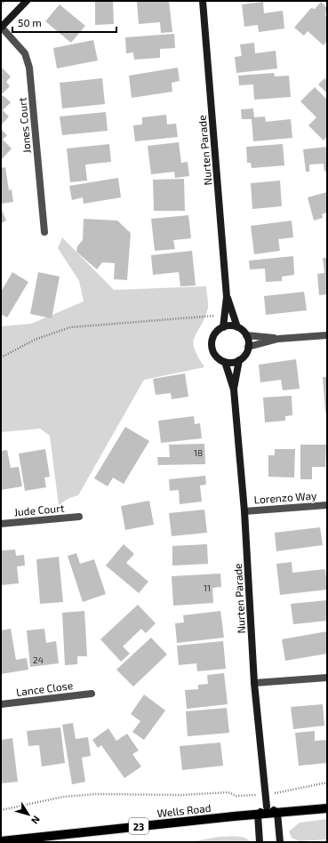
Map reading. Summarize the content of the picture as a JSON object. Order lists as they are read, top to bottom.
{
  "streets": {
    "main road": ["Wells Road", "23"],
    "street": [
      "Jones Court",
      "Nurten Parade",
      "Lorenzo Way",
      "Jude Court",
      "Lance Close"
    ]
  },
  "crossings": [
    ["Nurten Parade", "Lorenzo Way"]
  ],
  "house_numbers": ["18", "11", "24"],
  "scale_bar": "50 m",
  "north": "bottom right"
}
